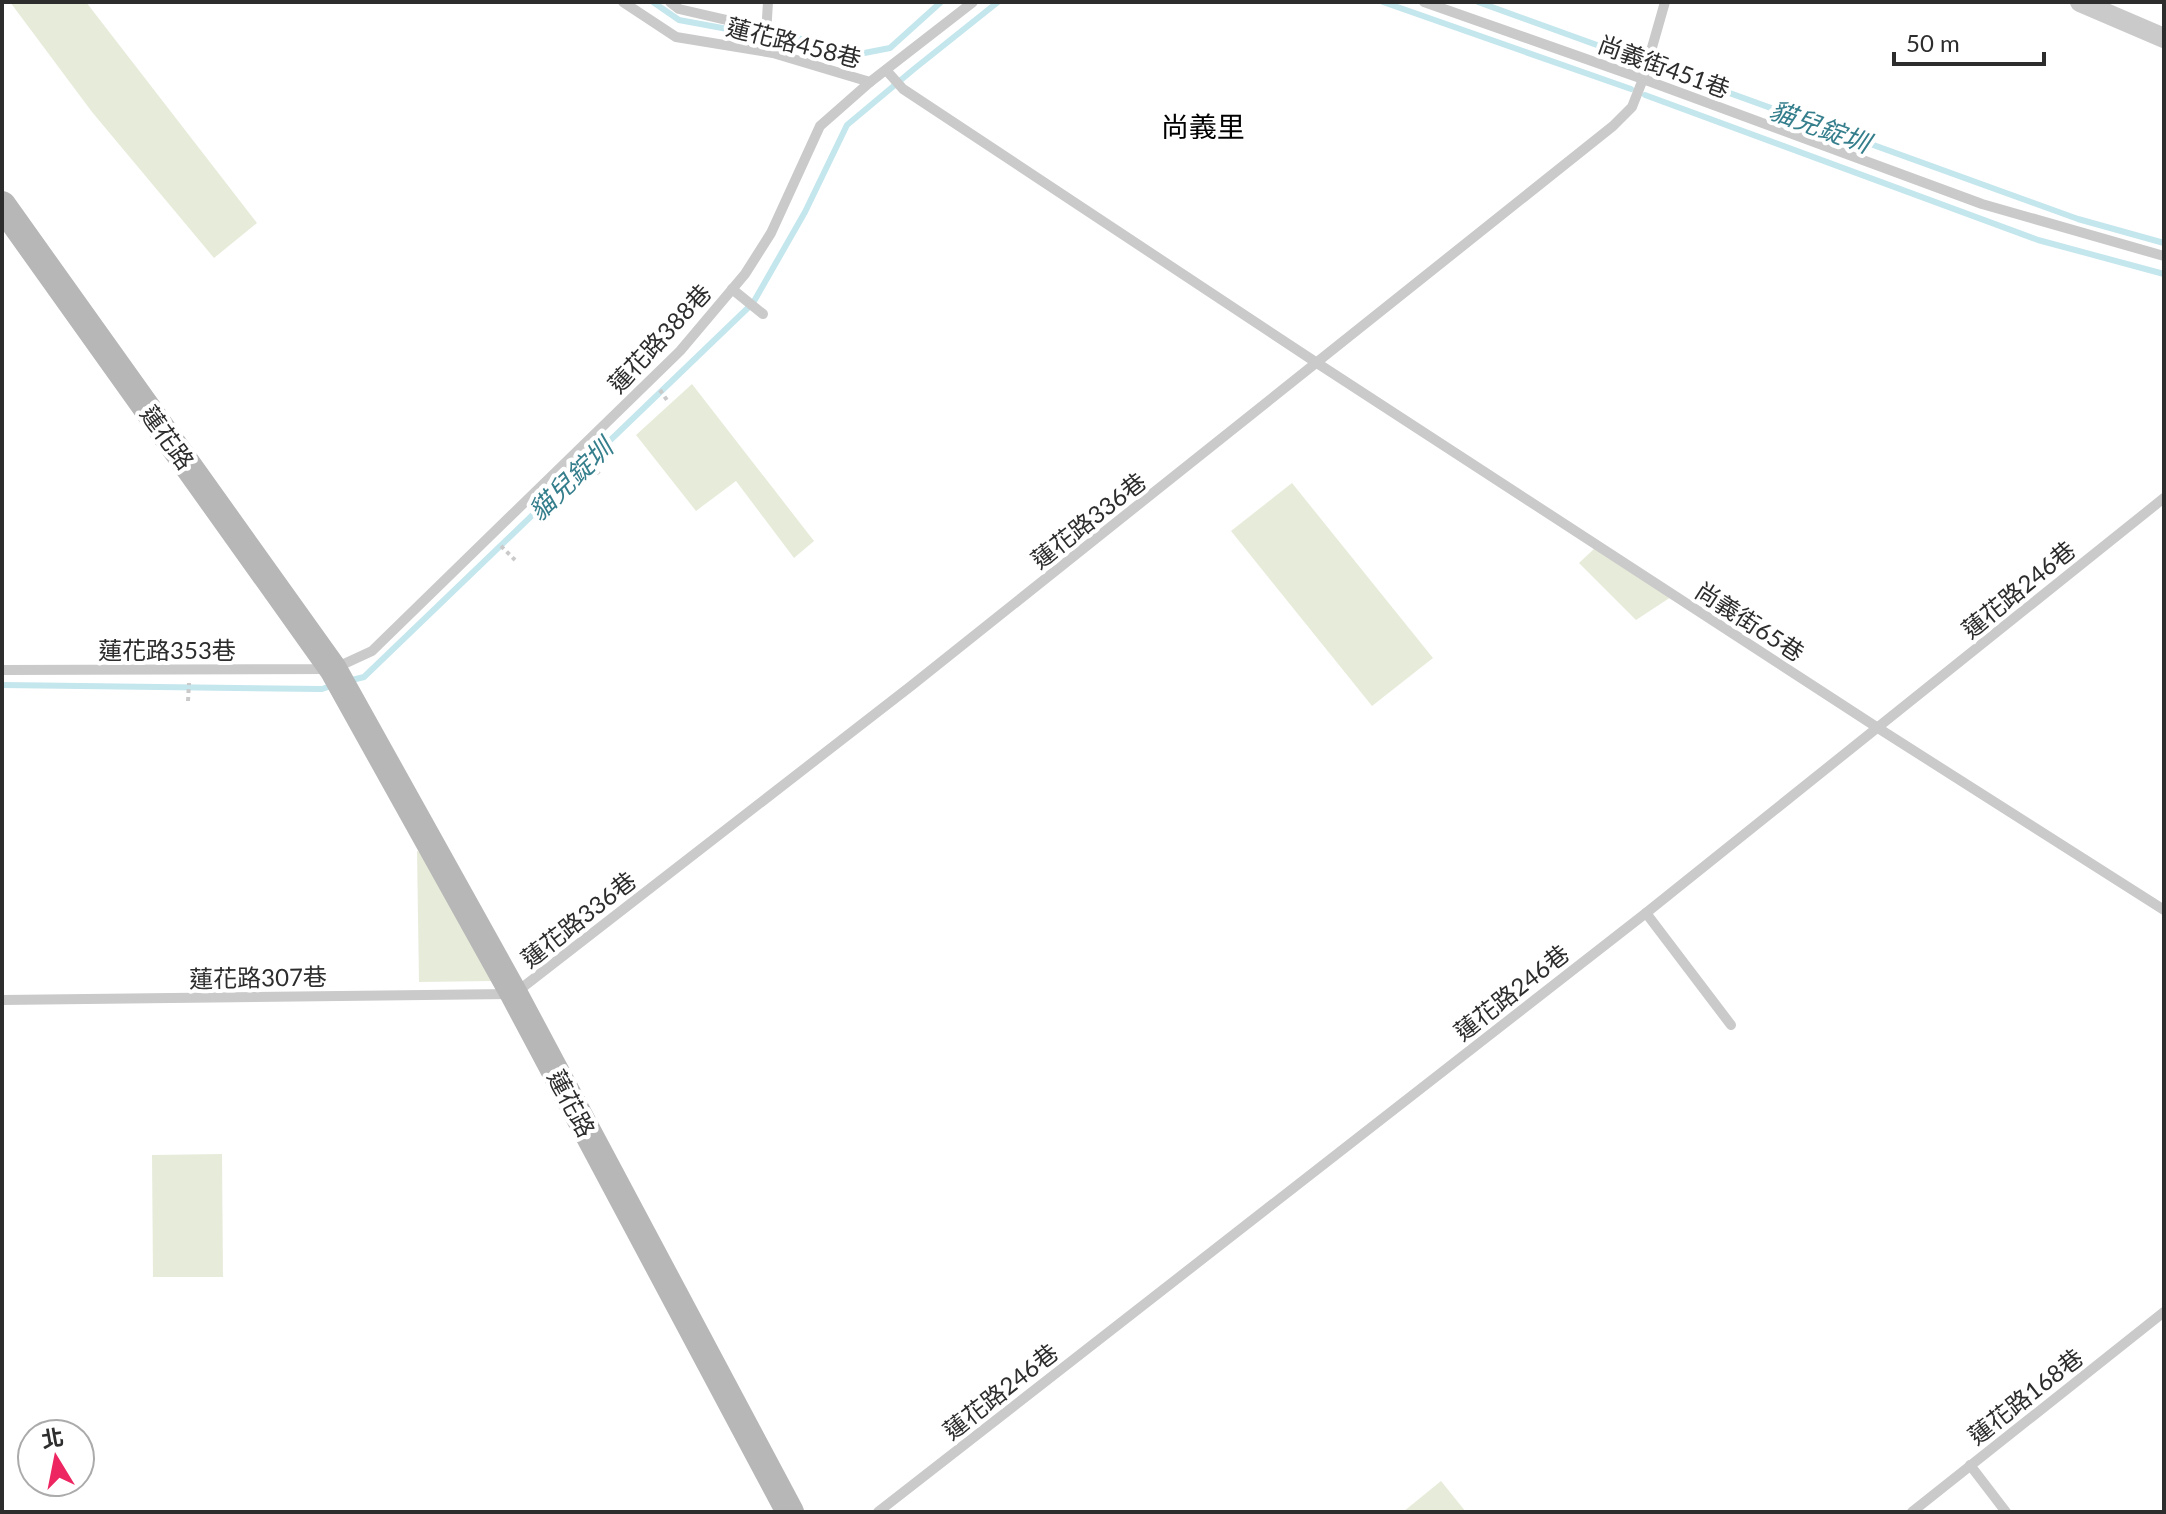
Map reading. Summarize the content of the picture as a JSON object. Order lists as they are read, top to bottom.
{
  "streets": {
    "street": ["蓮花路"],
    "lane": [
      "蓮花路458巷",
      "尚義街451巷",
      "蓮花路388巷",
      "蓮花路336巷",
      "蓮花路246巷",
      "尚義街65巷",
      "蓮花路353巷",
      "蓮花路307巷",
      "蓮花路168巷"
    ]
  },
  "crossings": [
    ["蓮花路458巷", "蓮花路388巷"],
    ["尚義街451巷", "蓮花路336巷"],
    ["蓮花路388巷", "蓮花路"],
    ["蓮花路388巷", "尚義街65巷"],
    ["蓮花路388巷", "蓮花路353巷"],
    ["蓮花路", "蓮花路336巷"],
    ["蓮花路", "蓮花路353巷"],
    ["蓮花路", "蓮花路307巷"],
    ["蓮花路336巷", "尚義街65巷"],
    ["蓮花路336巷", "蓮花路307巷"],
    ["蓮花路246巷", "尚義街65巷"]
  ],
  "districts": ["尚義里"],
  "water": ["貓兒錠圳"],
  "scale_bar": "50 m",
  "north": "top"
}
